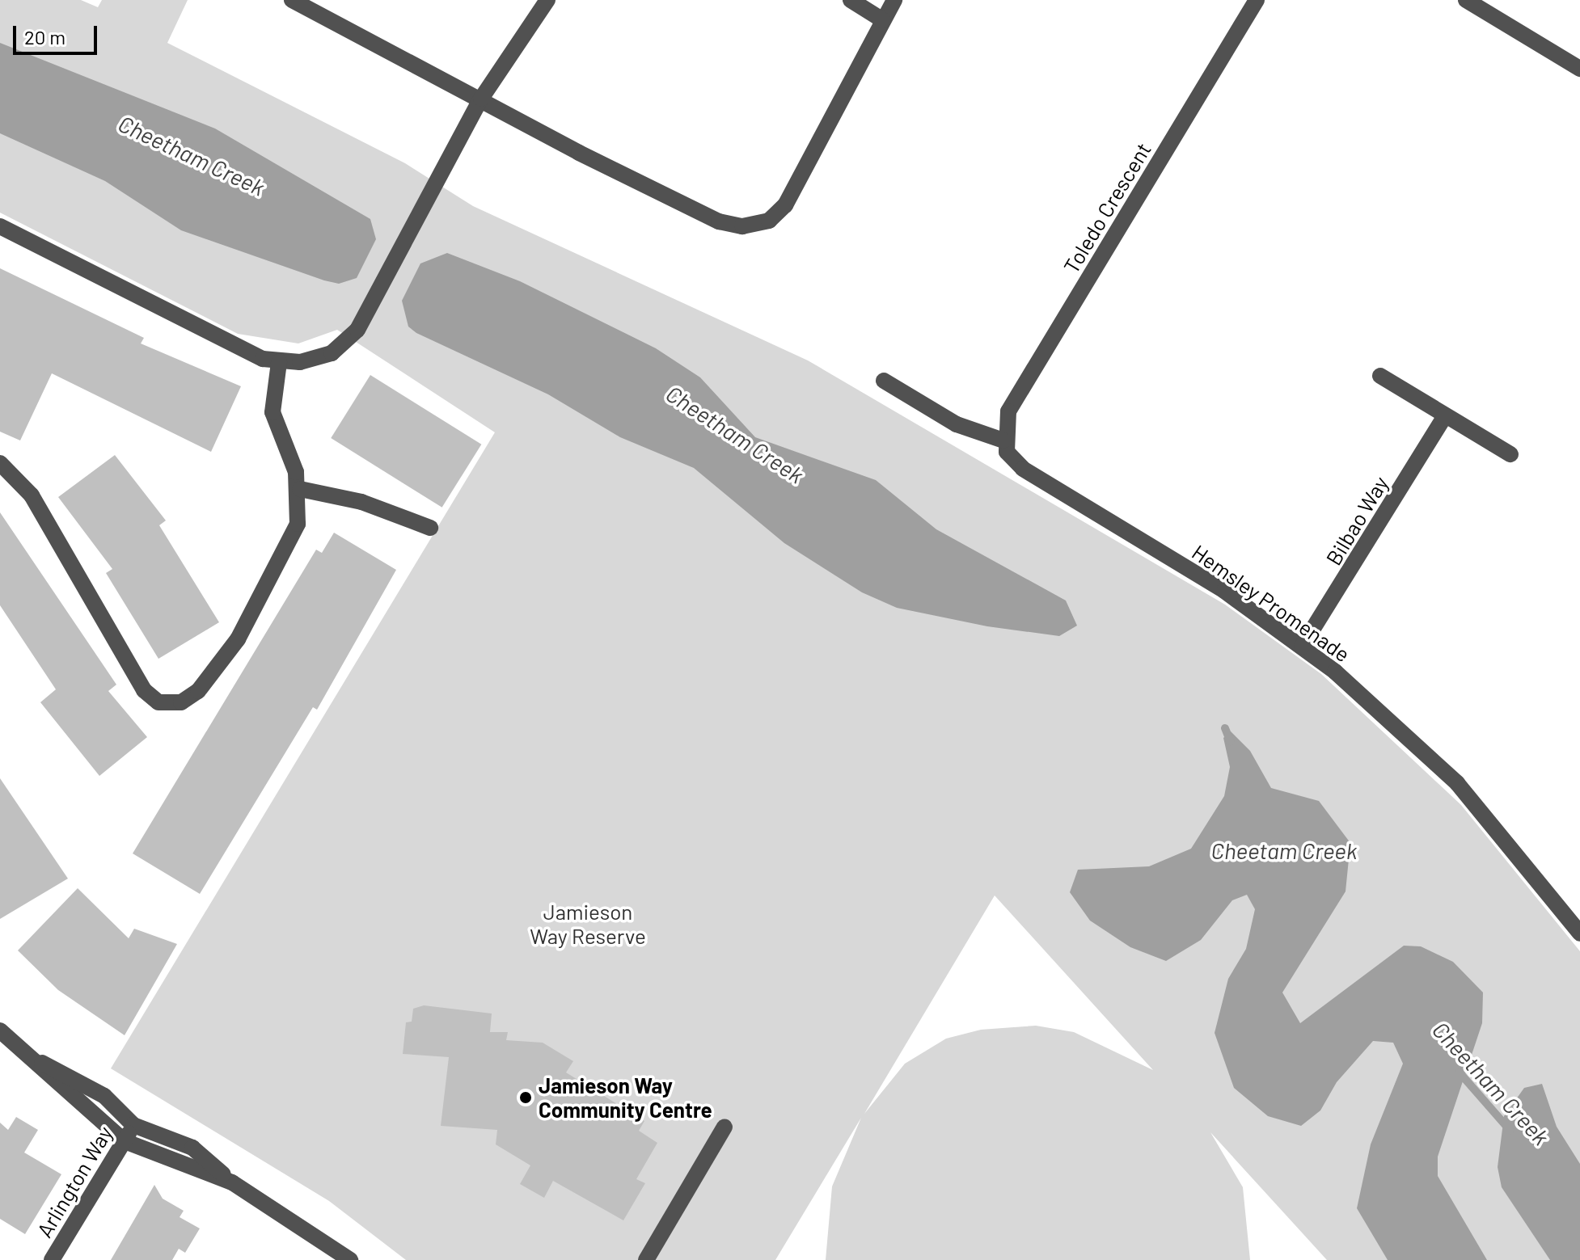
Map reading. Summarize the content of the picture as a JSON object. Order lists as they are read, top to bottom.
{
  "streets": {
    "street": [
      "Toledo Crescent",
      "Bilbao Way",
      "Hemsley Promenade",
      "Arlington Way"
    ]
  },
  "crossings": [
    ["Toledo Crescent", "Hemsley Promenade"],
    ["Bilbao Way", "Hemsley Promenade"]
  ],
  "water": ["Cheetham Creek", "Cheetam Creek"],
  "parks": ["Jamieson Way Reserve"],
  "places": ["Jamieson Way Community Centre"],
  "scale_bar": "20 m"
}
